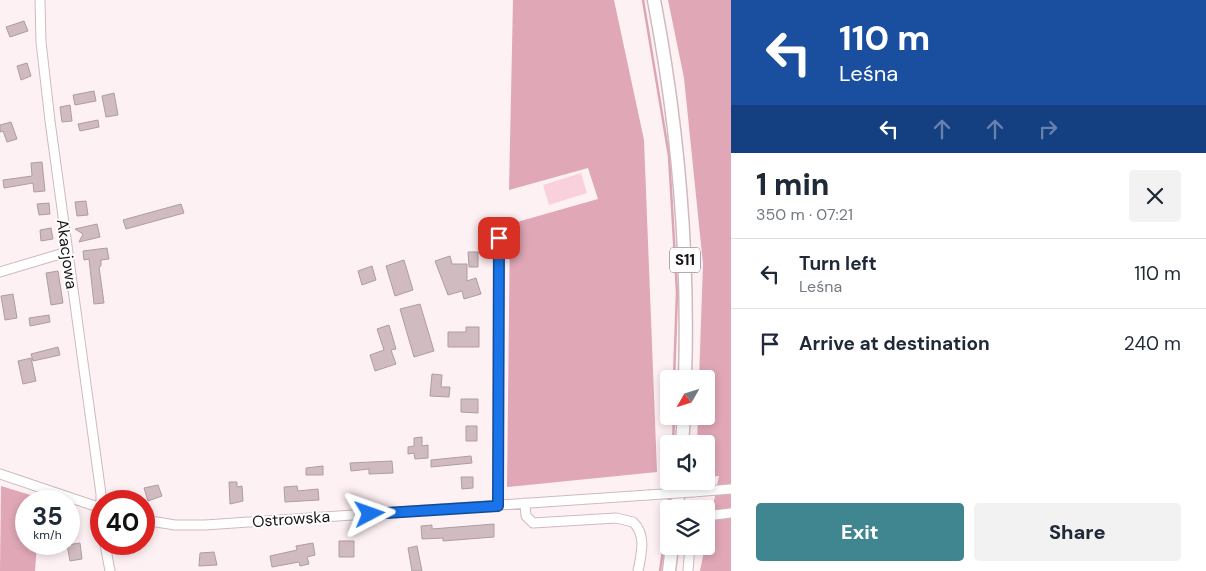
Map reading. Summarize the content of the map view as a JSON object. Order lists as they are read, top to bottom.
{
  "streets": {
    "highway": ["S11"],
    "street": ["Akacjowa", "Ostrowska"]
  },
  "north": "bottom left",
  "page": {
    "turn": ["110 m", "Leśna"],
    "heading": ["1 min", "350 m · 07:21"],
    "list": [
      {
        "name": "Turn left",
        "note": "Leśna",
        "value": "110 m"
      },
      {
        "name": "Arrive at destination",
        "value": "240 m"
      }
    ],
    "speed": "35 km/h",
    "limit": "40",
    "buttons": ["Exit", "Share"]
  }
}
